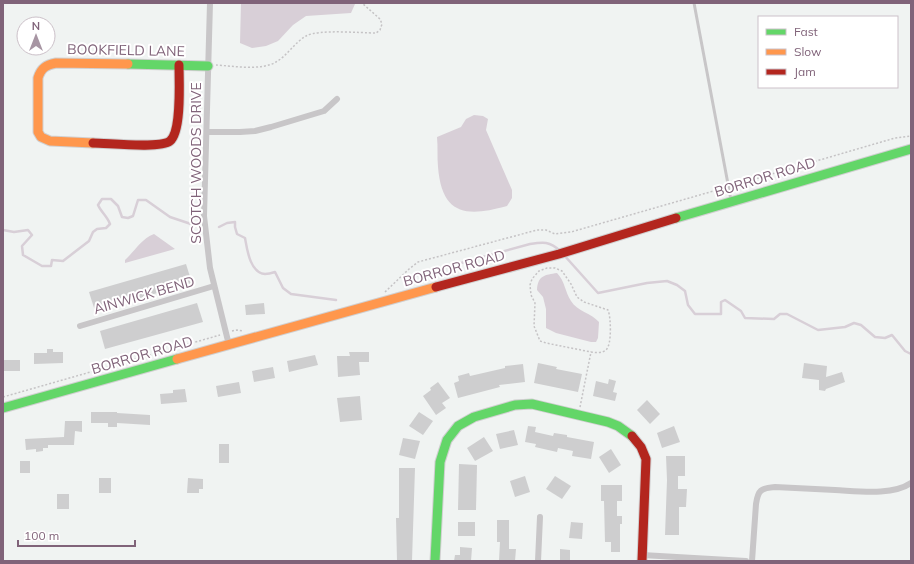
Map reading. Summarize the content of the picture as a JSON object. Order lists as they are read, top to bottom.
{
  "streets": {
    "street": [
      "BOOKFIELD LANE",
      "SCOTCH WOODS DRIVE",
      "BORROR ROAD",
      "AINWICK BEND"
    ]
  },
  "crossings": [
    ["BOOKFIELD LANE", "SCOTCH WOODS DRIVE"],
    ["SCOTCH WOODS DRIVE", "BORROR ROAD"],
    ["SCOTCH WOODS DRIVE", "AINWICK BEND"]
  ],
  "legend": ["Fast", "Slow", "Jam"],
  "scale_bar": "100 m",
  "north": "top"
}
